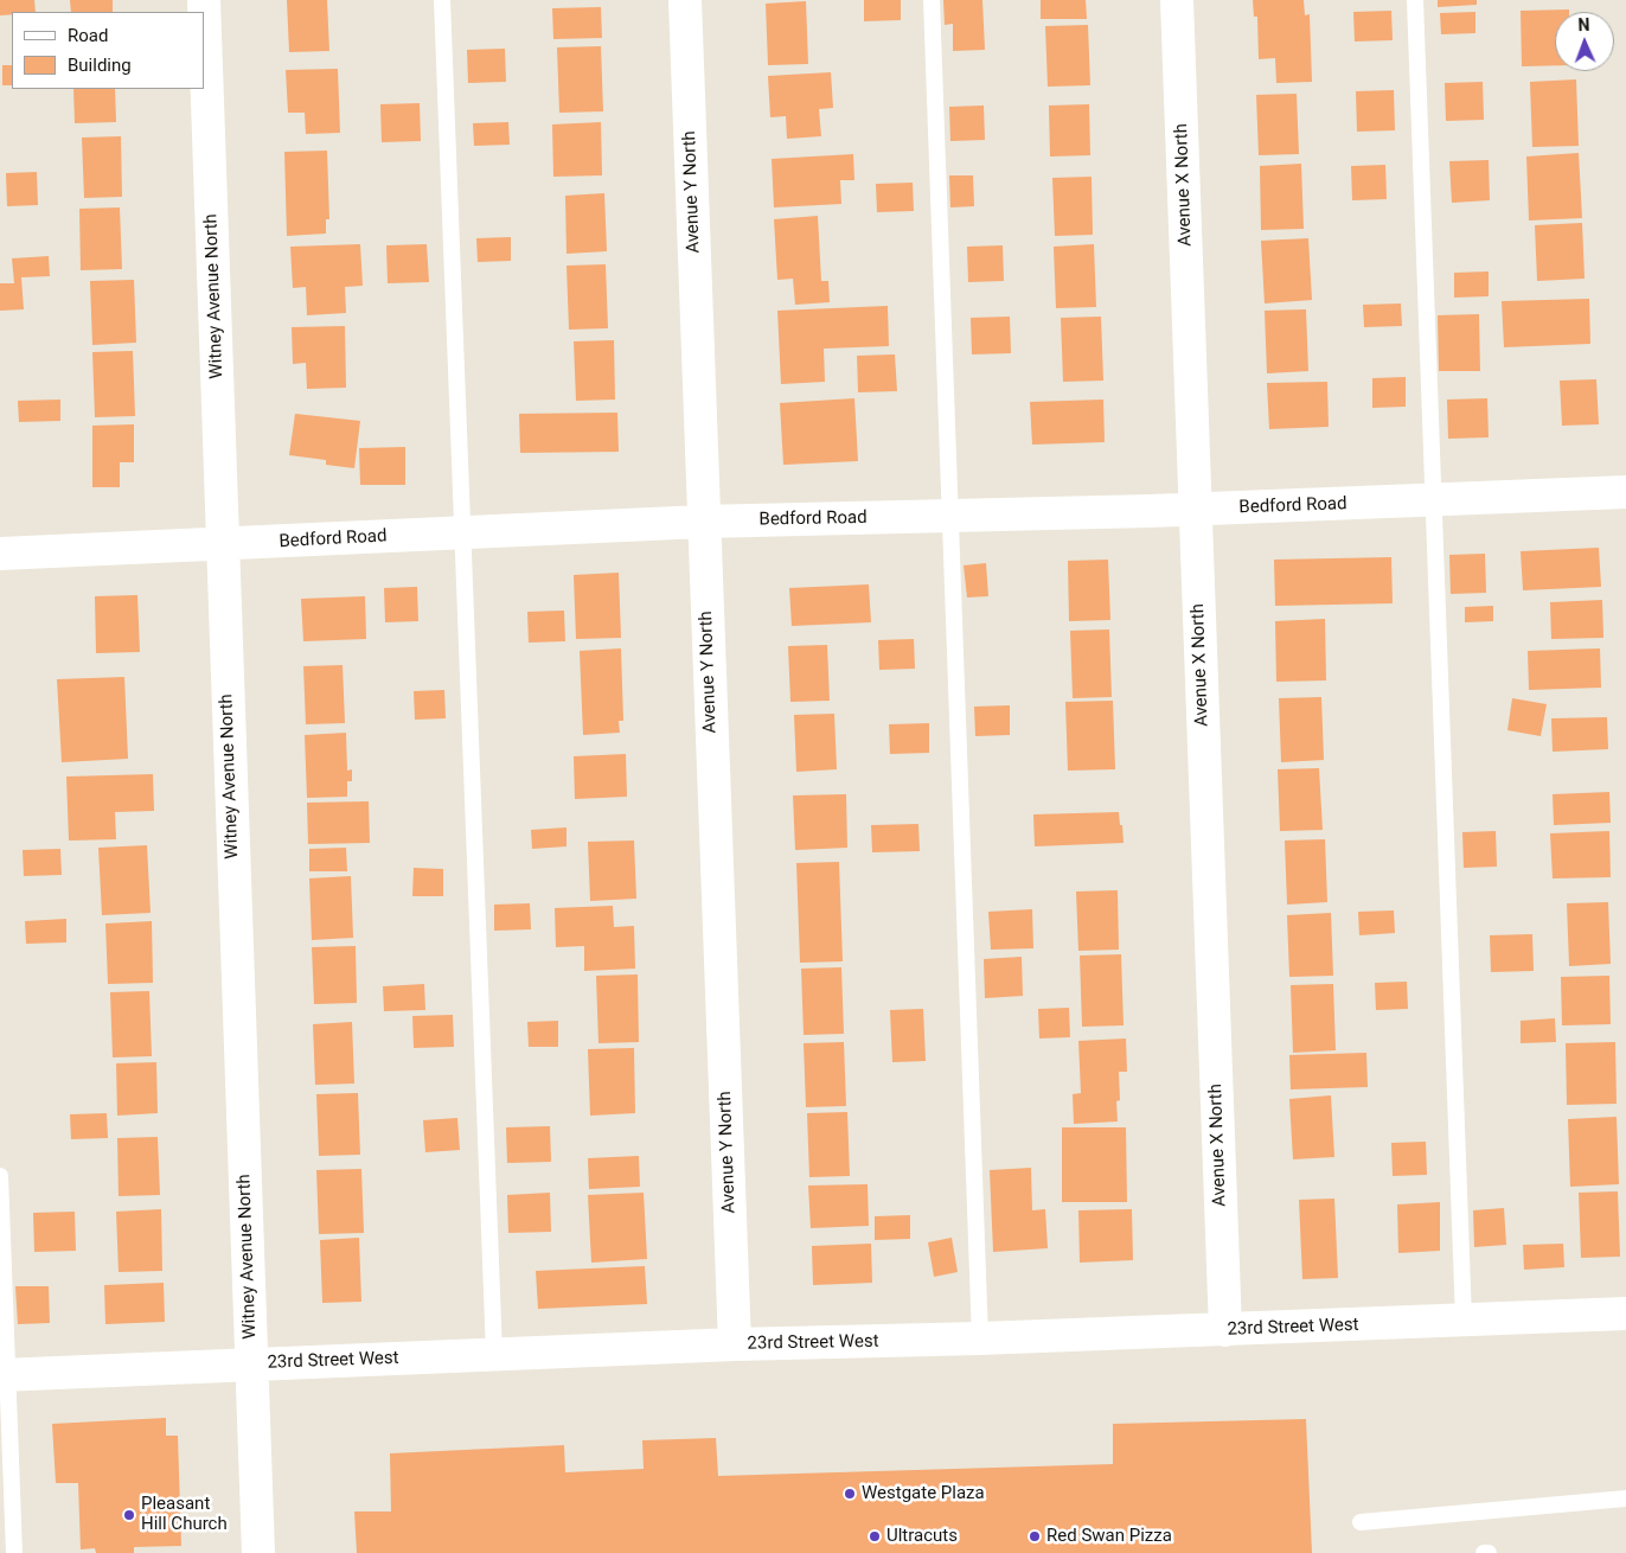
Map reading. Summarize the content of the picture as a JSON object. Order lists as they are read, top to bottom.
{
  "streets": {
    "street": [
      "Avenue X North",
      "Avenue Y North",
      "Witney Avenue North",
      "Bedford Road",
      "23rd Street West"
    ]
  },
  "crossings": [
    ["Avenue X North", "Bedford Road"],
    ["Avenue X North", "23rd Street West"],
    ["Avenue Y North", "Bedford Road"],
    ["Avenue Y North", "23rd Street West"],
    ["Witney Avenue North", "Bedford Road"],
    ["Witney Avenue North", "23rd Street West"]
  ],
  "places": [
    "Westgate Plaza",
    "Pleasant Hill Church",
    "Ultracuts",
    "Red Swan Pizza"
  ],
  "legend": ["Road", "Building"],
  "north": "top"
}
